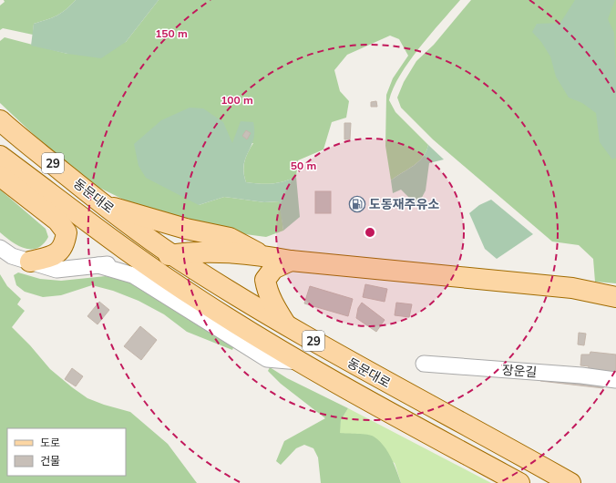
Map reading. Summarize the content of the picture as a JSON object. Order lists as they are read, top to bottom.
{
  "streets": {
    "main road": ["29", "동문대로"],
    "street": ["장운길"]
  },
  "places": {
    "fuel station": ["도동재주유소"]
  },
  "legend": ["도로", "건물"],
  "rings": ["150 m", "100 m", "50 m"]
}
